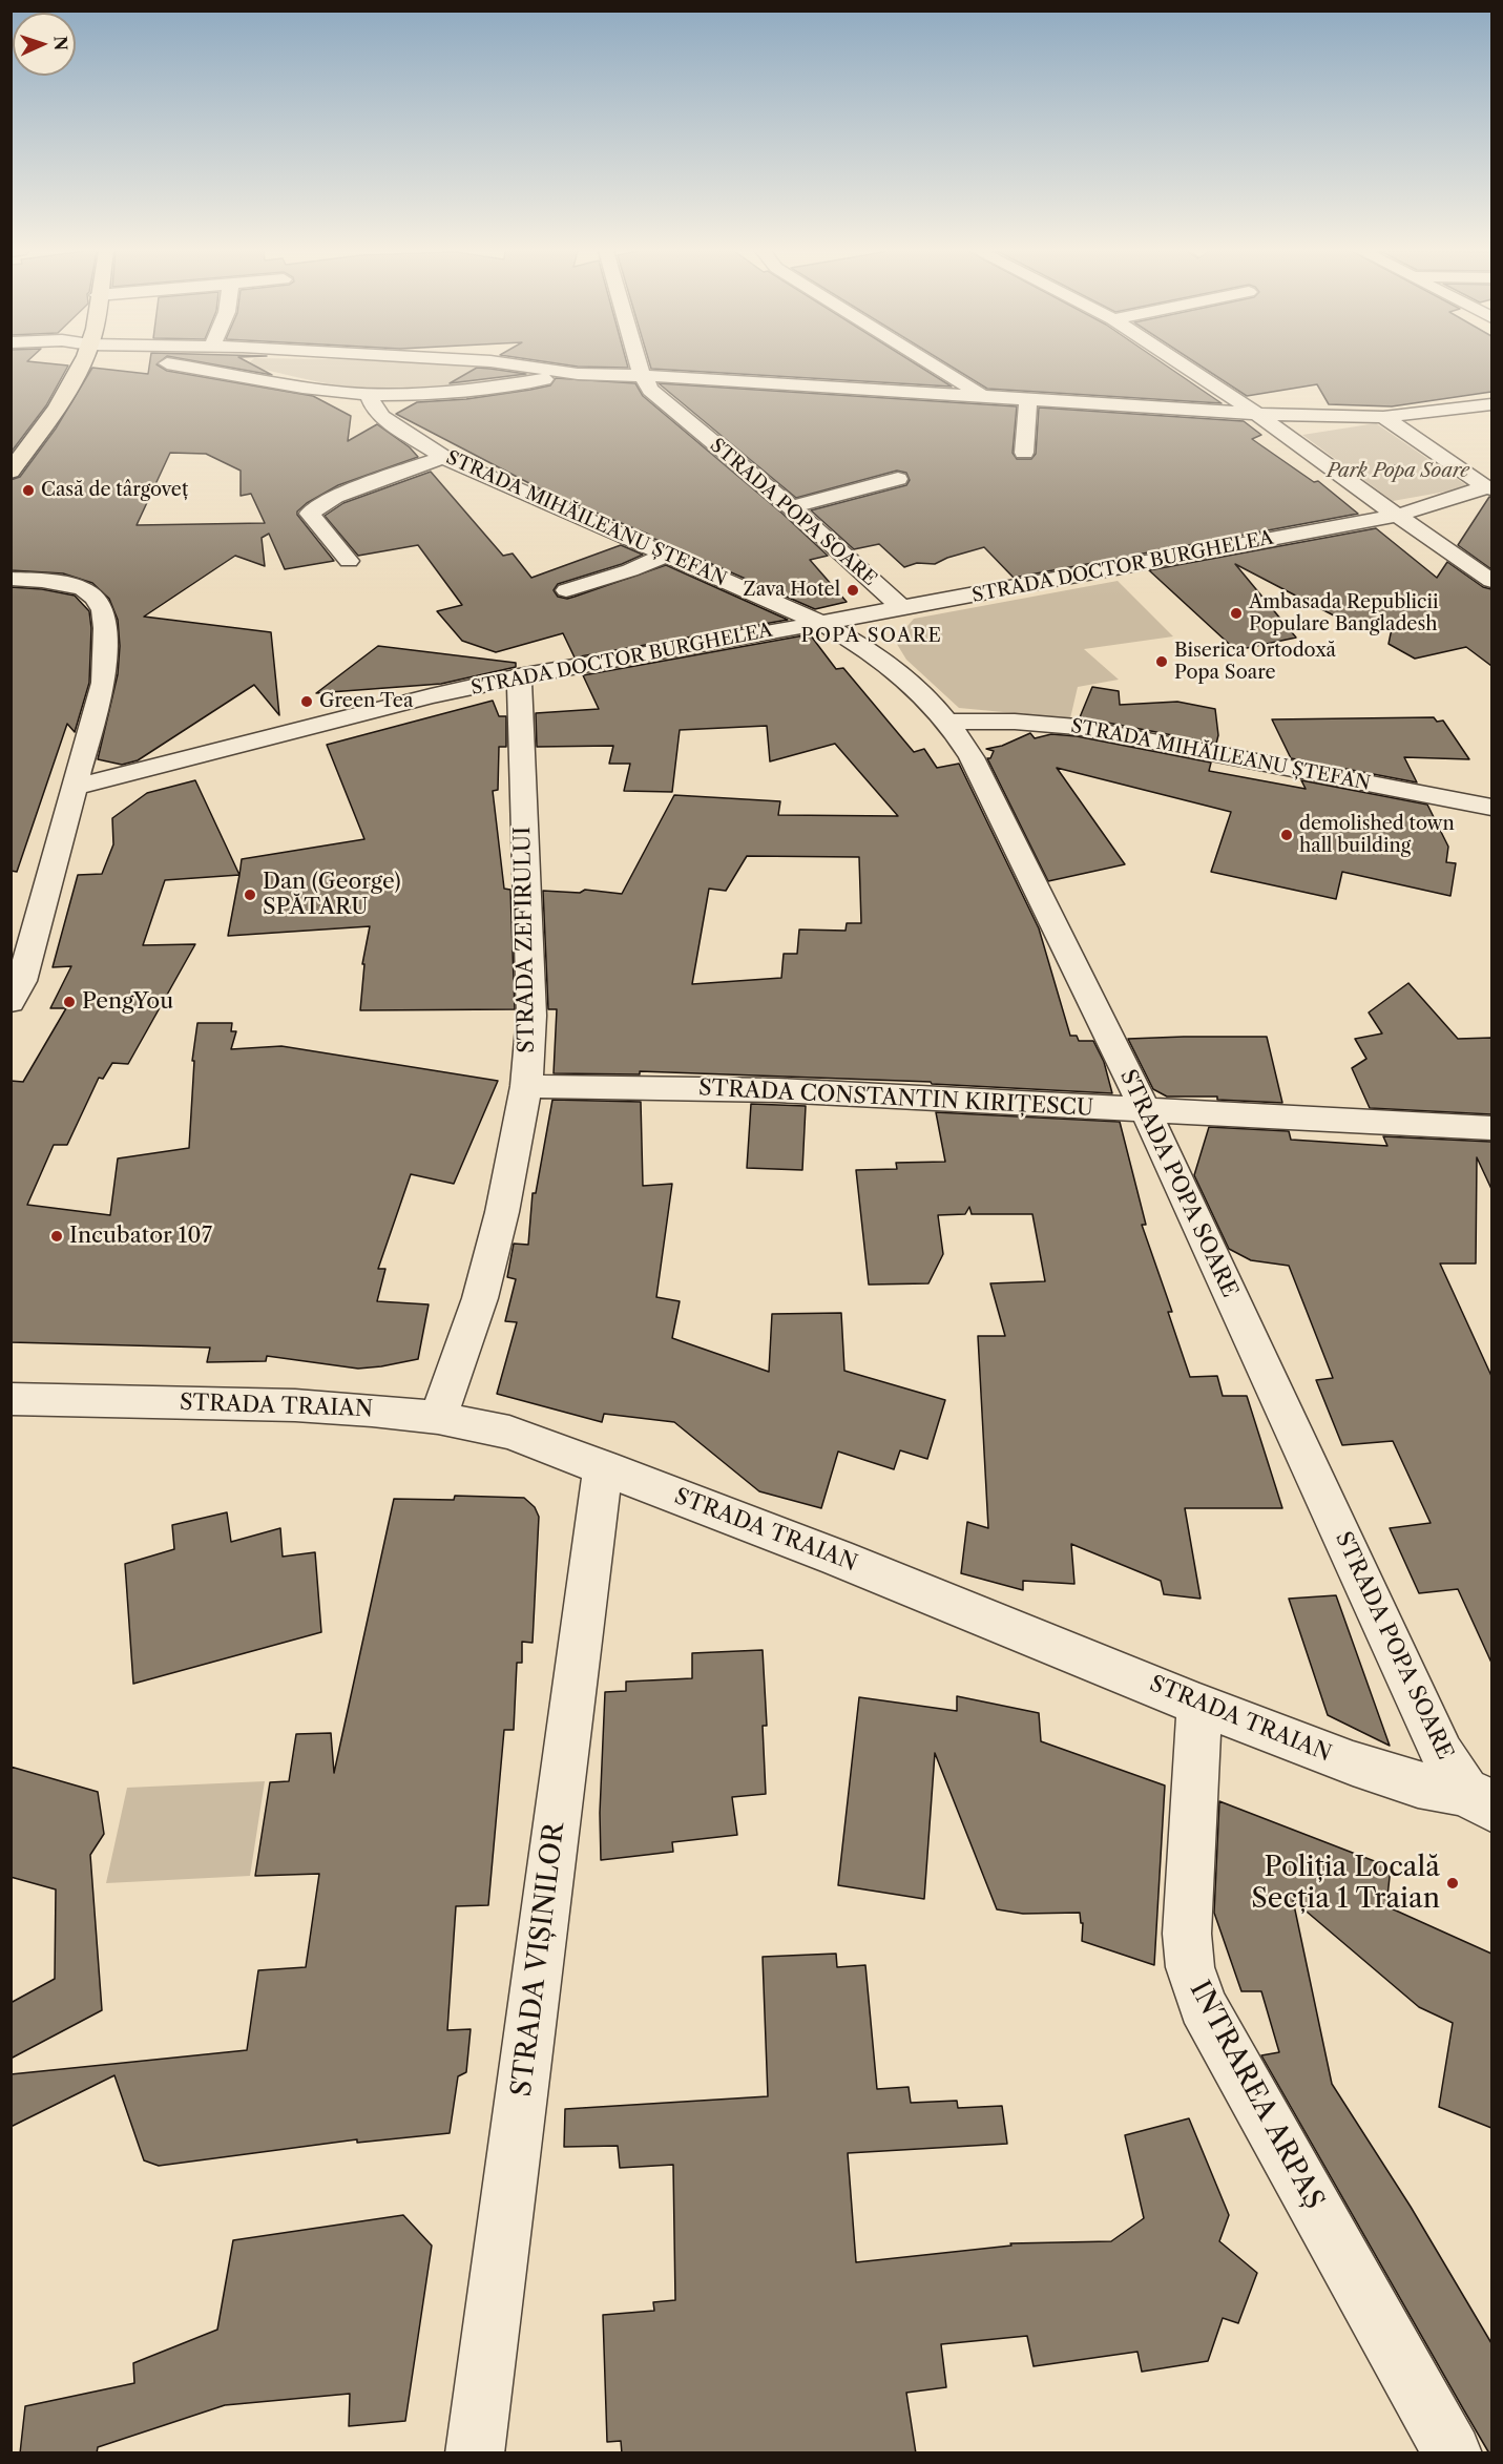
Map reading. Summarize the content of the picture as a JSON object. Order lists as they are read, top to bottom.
{
  "streets": {
    "street": [
      "STRADA POPA SOARE",
      "STRADA MIHĂILEANU ȘTEFAN",
      "STRADA DOCTOR BURGHELEA",
      "STRADA ZEFIRULUI",
      "STRADA CONSTANTIN KIRIȚESCU",
      "STRADA TRAIAN",
      "STRADA VIȘINILOR",
      "INTRAREA ARPAȘ"
    ]
  },
  "crossings": [
    ["STRADA POPA SOARE", "STRADA MIHĂILEANU ȘTEFAN"],
    ["STRADA POPA SOARE", "STRADA DOCTOR BURGHELEA"],
    ["STRADA POPA SOARE", "STRADA CONSTANTIN KIRIȚESCU"],
    ["STRADA POPA SOARE", "STRADA TRAIAN"],
    ["STRADA MIHĂILEANU ȘTEFAN", "STRADA DOCTOR BURGHELEA"],
    ["STRADA DOCTOR BURGHELEA", "STRADA ZEFIRULUI"],
    ["STRADA ZEFIRULUI", "STRADA CONSTANTIN KIRIȚESCU"],
    ["STRADA ZEFIRULUI", "STRADA TRAIAN"],
    ["STRADA TRAIAN", "STRADA VIȘINILOR"],
    ["STRADA TRAIAN", "INTRAREA ARPAȘ"]
  ],
  "districts": ["POPA SOARE"],
  "parks": ["Park Popa Soare"],
  "places": [
    "Casă de târgoveț",
    "Zava Hotel",
    "Ambasada Republicii Populare Bangladesh",
    "Biserica Ortodoxă Popa Soare",
    "Green Tea",
    "demolished town hall building",
    "Dan (George) SPĂTARU",
    "PengYou",
    "Incubator 107",
    "Poliția Locală Secția 1 Traian"
  ],
  "north": "right"
}
